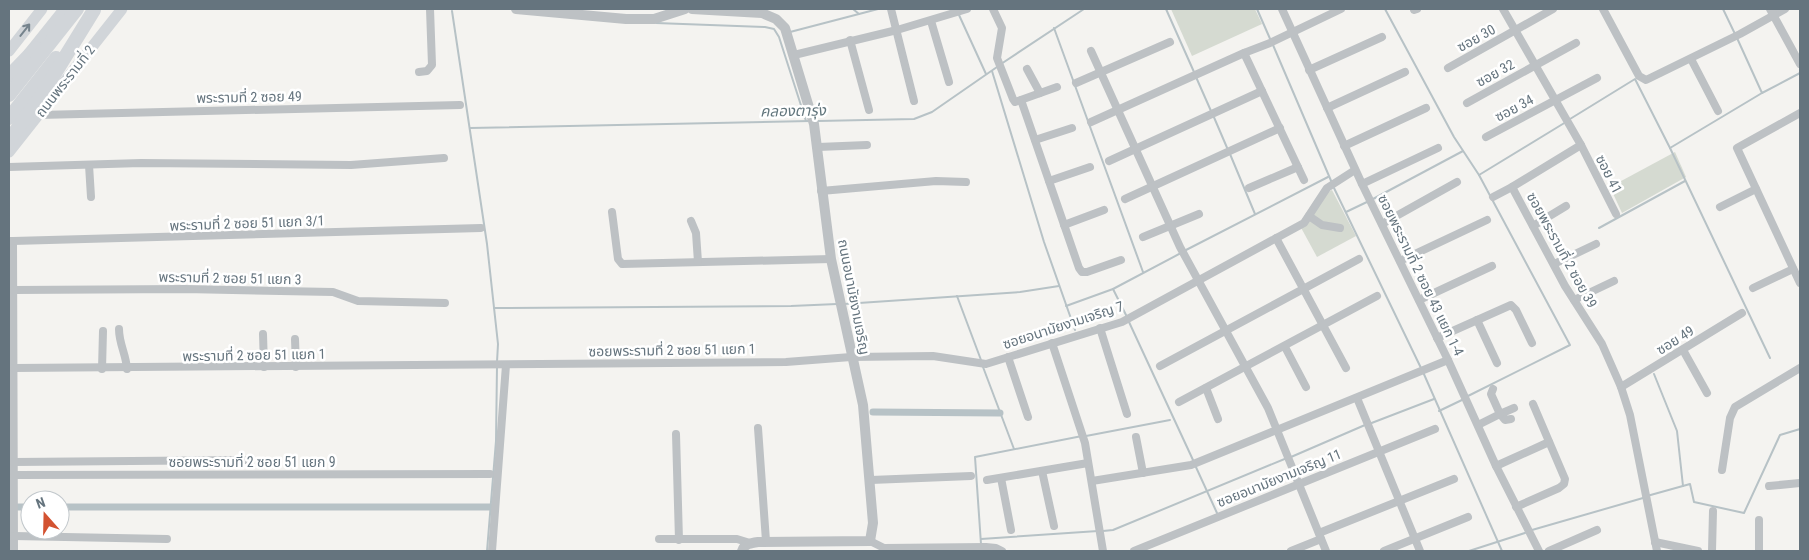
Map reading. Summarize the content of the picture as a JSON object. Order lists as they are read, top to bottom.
{
  "streets": {
    "highway": ["ถนนพระรามที่ 2"],
    "street": [
      "ซอย 30",
      "ซอย 32",
      "พระรามที่ 2 ซอย 49",
      "ซอย 34",
      "ซอย 41",
      "พระรามที่ 2 ซอย 51 แยก 3/1",
      "ซอยพระรามที่ 2 ซอย 39",
      "ซอยพระรามที่ 2 ซอย 43 แยก 1-4",
      "พระรามที่ 2 ซอย 51 แยก 3",
      "ถนนอนามัยงามเจริญ",
      "ซอยอนามัยงามเจริญ 7",
      "ซอย 49",
      "ซอยพระรามที่ 2 ซอย 51 แยก 1",
      "พระรามที่ 2 ซอย 51 แยก 1",
      "ซอยพระรามที่ 2 ซอย 51 แยก 9",
      "ซอยอนามัยงามเจริญ 11"
    ]
  },
  "crossings": [
    ["ถนนพระรามที่ 2", "พระรามที่ 2 ซอย 49"],
    ["ซอย 41", "ซอยพระรามที่ 2 ซอย 39"],
    ["ซอยพระรามที่ 2 ซอย 39", "ซอย 49"],
    ["ซอยพระรามที่ 2 ซอย 43 แยก 1-4", "ซอยอนามัยงามเจริญ 7"],
    ["ถนนอนามัยงามเจริญ", "ซอยอนามัยงามเจริญ 7"],
    ["ถนนอนามัยงามเจริญ", "ซอยพระรามที่ 2 ซอย 51 แยก 1"],
    ["ซอยอนามัยงามเจริญ 7", "ซอยพระรามที่ 2 ซอย 51 แยก 1"],
    ["ซอยพระรามที่ 2 ซอย 51 แยก 1", "พระรามที่ 2 ซอย 51 แยก 1"]
  ],
  "water": ["คลองตารุ่ง"],
  "north": "top"
}
